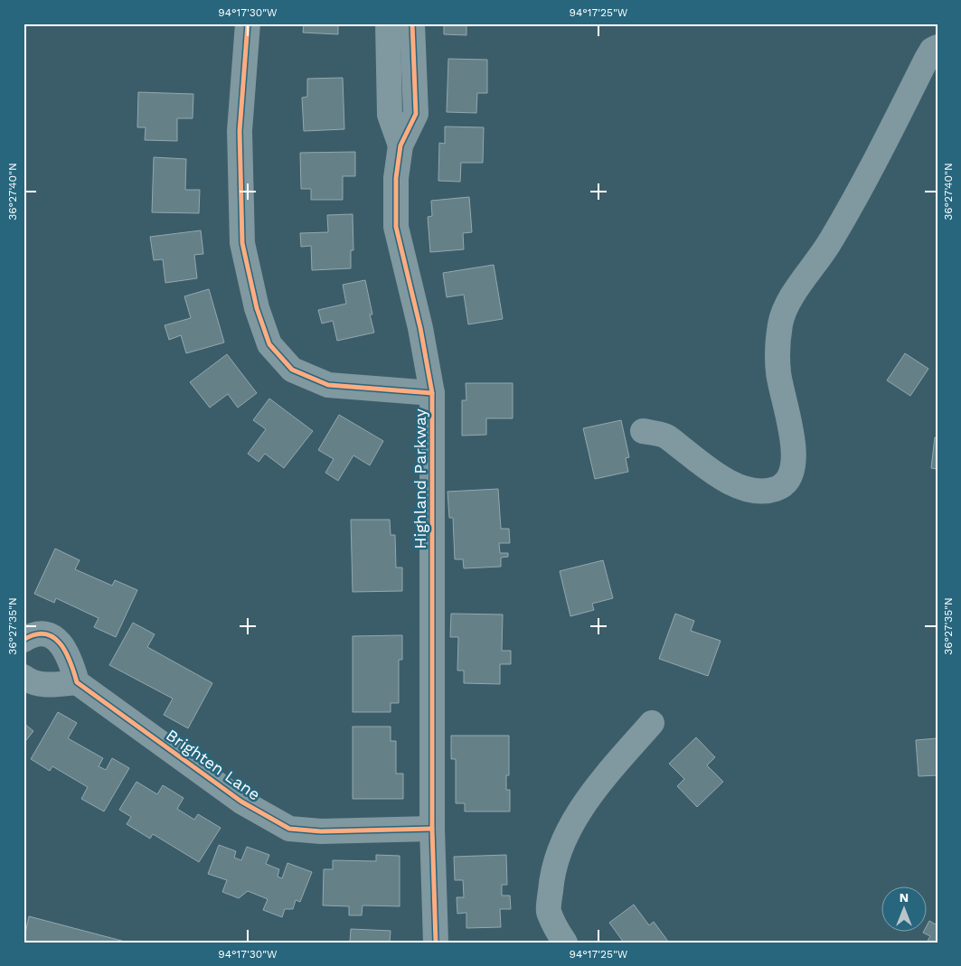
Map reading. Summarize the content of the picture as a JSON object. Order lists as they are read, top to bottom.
{
  "streets": {
    "street": ["Highland Parkway", "Brighten Lane"]
  },
  "crossings": [
    ["Highland Parkway", "Brighten Lane"]
  ],
  "north": "top",
  "coordinates": [
    "94°17'30\"W",
    "94°17'25\"W",
    "36°27'40\"N",
    "36°27'35\"N"
  ]
}
